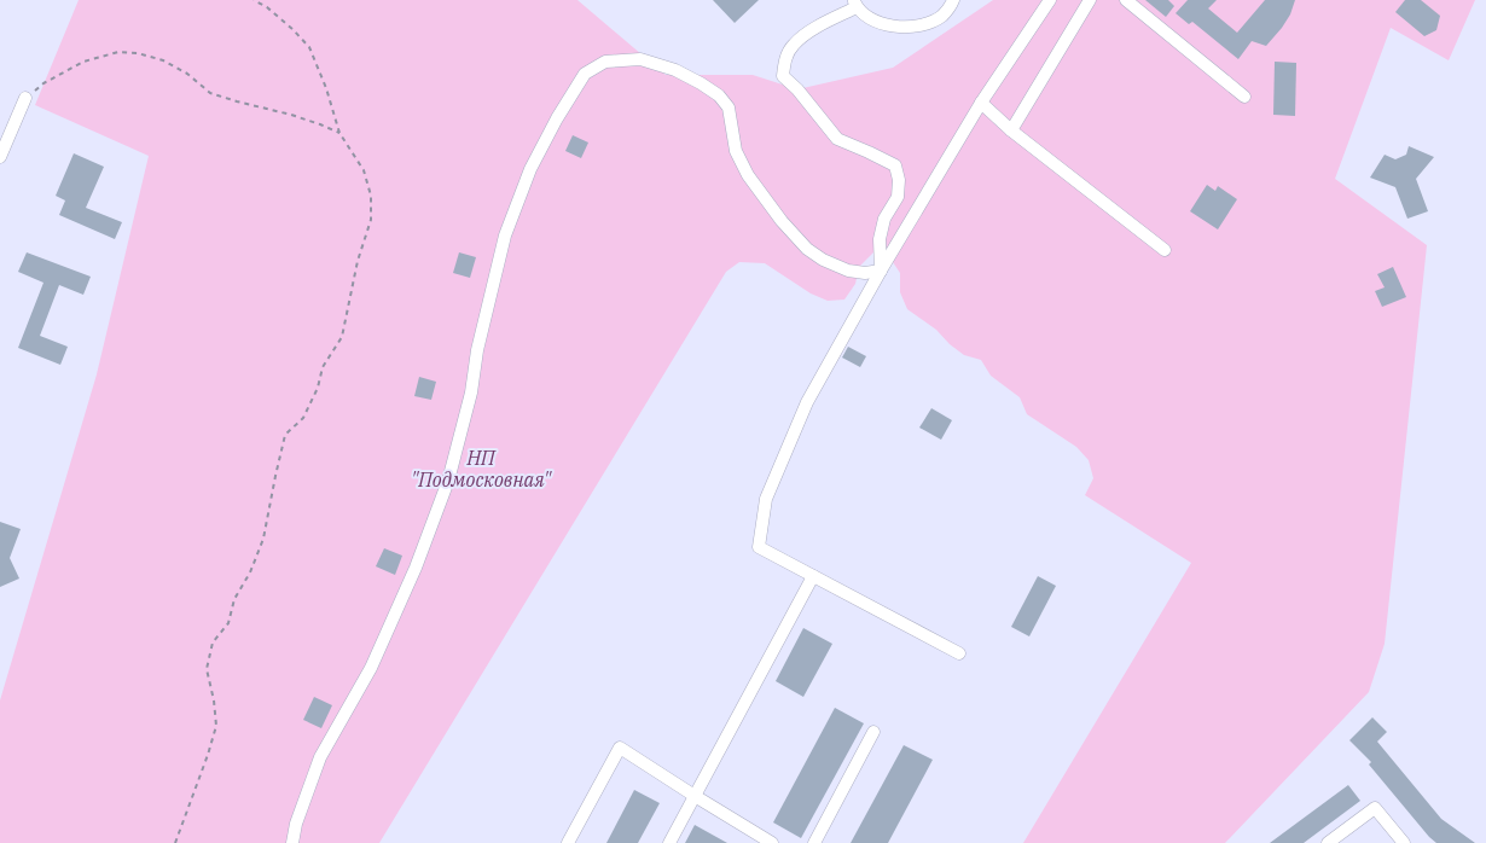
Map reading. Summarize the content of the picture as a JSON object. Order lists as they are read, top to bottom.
{
  "parks": ["НП \"Подмосковная\""]
}
